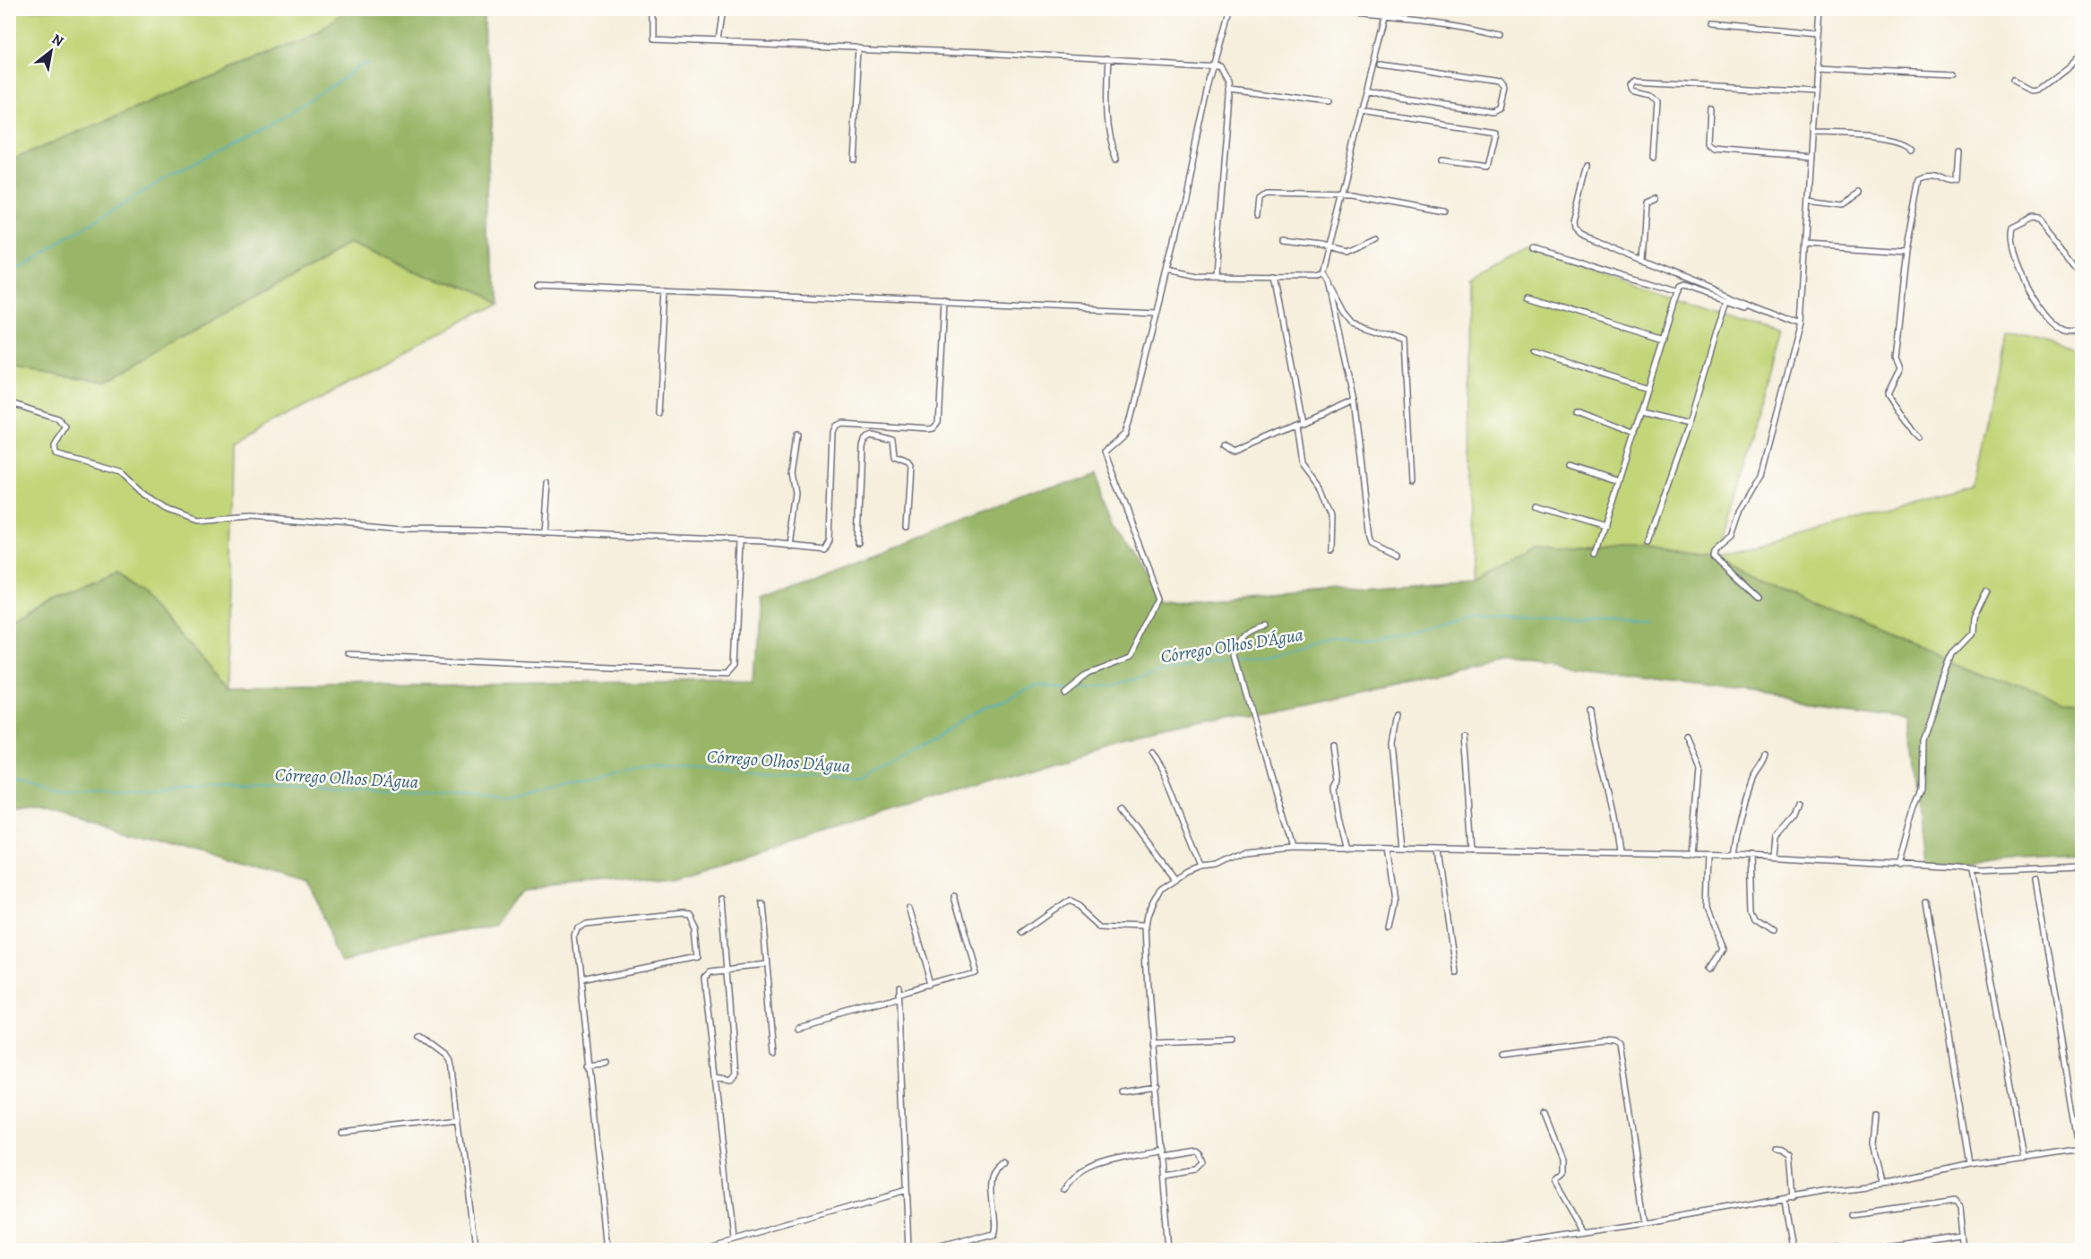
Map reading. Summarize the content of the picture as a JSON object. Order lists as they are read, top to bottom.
{
  "water": ["Córrego Olhos D'Água"],
  "north": "top right"
}
